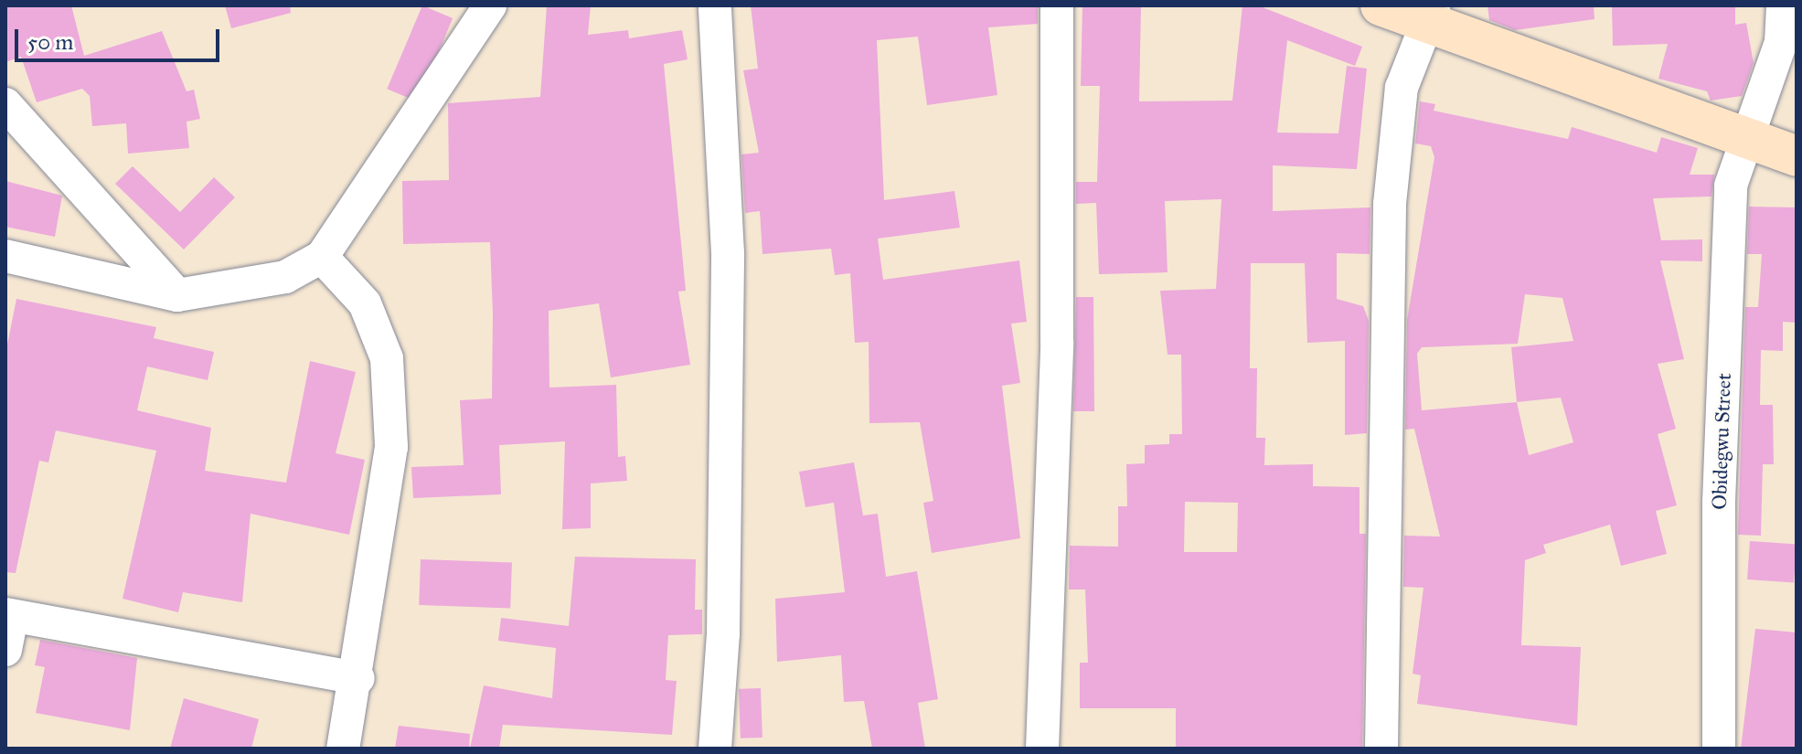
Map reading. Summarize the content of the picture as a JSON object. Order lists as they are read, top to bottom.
{
  "streets": {
    "street": ["Obidegwu Street"]
  },
  "scale_bar": "50 m"
}
